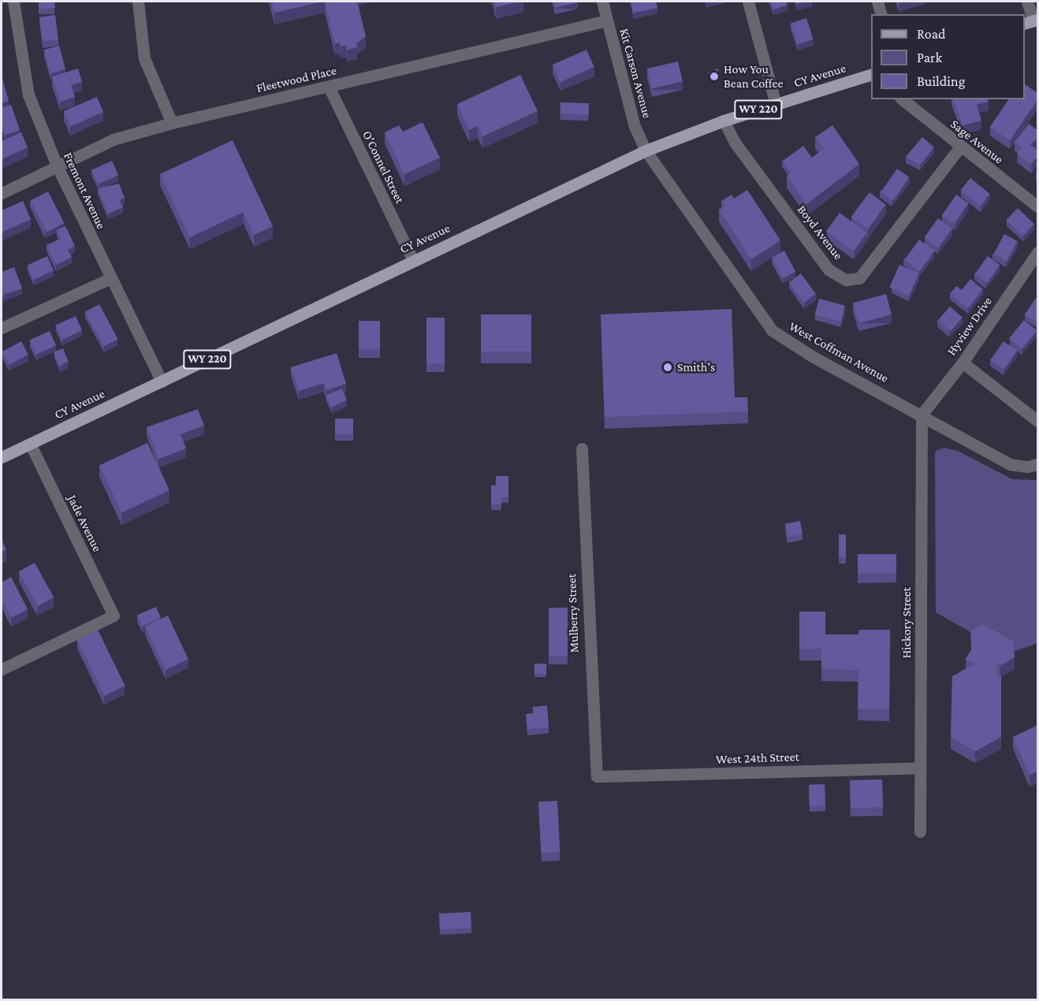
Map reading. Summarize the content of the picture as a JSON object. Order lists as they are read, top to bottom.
{
  "streets": {
    "main road": ["CY Avenue", "WY 220"],
    "street": [
      "Kit Carson Avenue",
      "Fleetwood Place",
      "Sage Avenue",
      "O'Connel Street",
      "Fremont Avenue",
      "Boyd Avenue",
      "Hyview Drive",
      "West Coffman Avenue",
      "Jade Avenue",
      "Mulberry Street",
      "Hickory Street",
      "West 24th Street"
    ]
  },
  "crossings": [
    ["Kit Carson Avenue", "CY Avenue"],
    ["Kit Carson Avenue", "Fleetwood Place"],
    ["Kit Carson Avenue", "West Coffman Avenue"],
    ["CY Avenue", "O'Connel Street"],
    ["CY Avenue", "Fremont Avenue"],
    ["CY Avenue", "Boyd Avenue"],
    ["CY Avenue", "West Coffman Avenue"],
    ["CY Avenue", "Jade Avenue"],
    ["Fleetwood Place", "O'Connel Street"],
    ["Fleetwood Place", "Fremont Avenue"],
    ["Sage Avenue", "Boyd Avenue"],
    ["Hyview Drive", "West Coffman Avenue"],
    ["Hyview Drive", "Hickory Street"],
    ["West Coffman Avenue", "Hickory Street"],
    ["Mulberry Street", "West 24th Street"],
    ["Hickory Street", "West 24th Street"]
  ],
  "places": ["How You Bean Coffee", "Smith's"],
  "legend": ["Road", "Park", "Building"]
}
